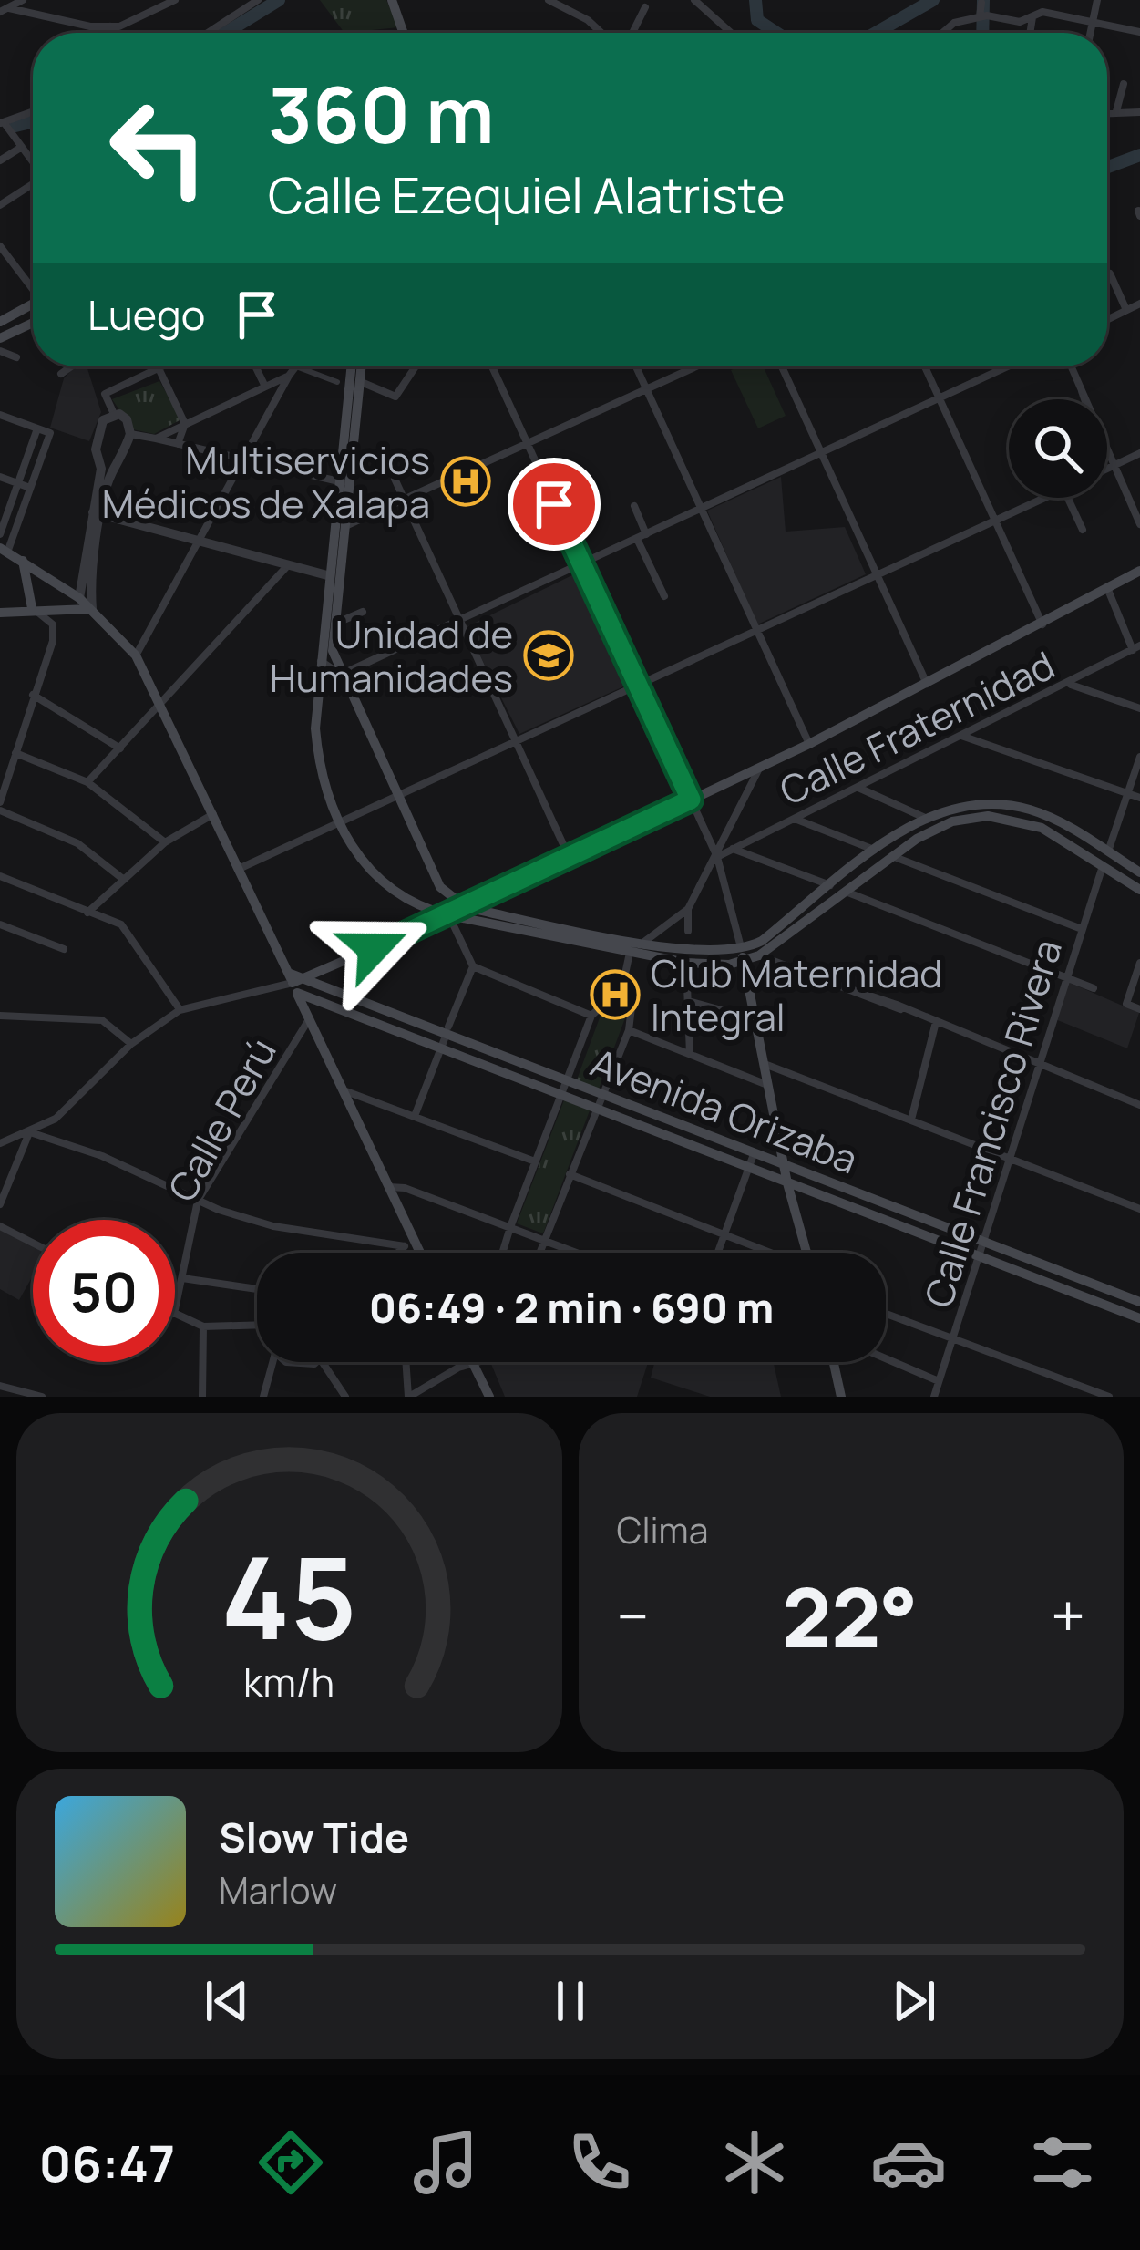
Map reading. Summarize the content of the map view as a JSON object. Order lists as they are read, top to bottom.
{
  "streets": {
    "main road": ["Avenida Orizaba"],
    "street": ["Calle Fraternidad", "Calle Perú", "Calle Francisco Rivera"]
  },
  "crossings": [
    ["Avenida Orizaba", "Calle Francisco Rivera"]
  ],
  "places": {
    "hospital": ["Multiservicios Médicos de Xalapa", "Club Maternidad Integral"],
    "school or university": ["Unidad de Humanidades"]
  },
  "page": {
    "turn": ["360 m", "Calle Ezequiel Alatriste"],
    "then": "Luego",
    "limit": "50",
    "trip": "06:49 · 2 min · 690 m",
    "tile": "Clima",
    "heat": ["−", "22°", "+"],
    "song": ["Slow Tide", "Marlow"],
    "tabs": "06:47",
    "gauge": ["45", "km/h"]
  }
}
